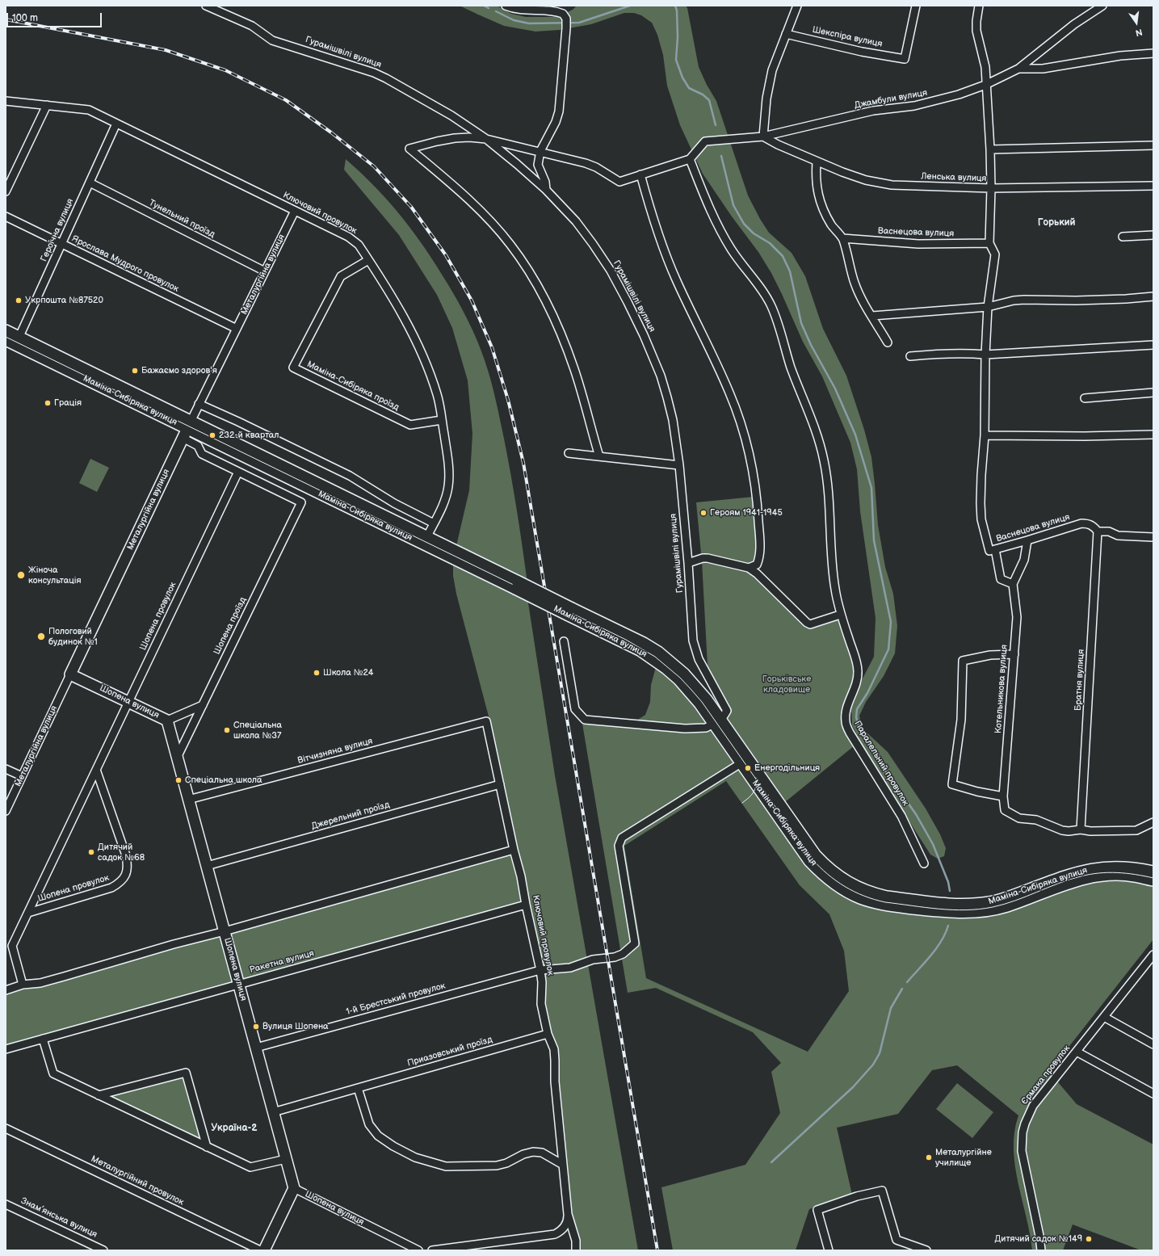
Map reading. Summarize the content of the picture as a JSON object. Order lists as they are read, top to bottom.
{
  "streets": {
    "main road": ["Металургійна вулиця", "Маміна-Сибіряка вулиця", "Шопена вулиця"],
    "street": [
      "Шекспіра вулиця",
      "Гурамішвілі вулиця",
      "Джамбули вулиця",
      "Ленська вулиця",
      "Ключовий провулок",
      "Тунельний проїзд",
      "Героїчна вулиця",
      "Васнецова вулиця",
      "Ярослава Мудрого провулок",
      "Маміна-Сибіряка проїзд",
      "Шопена провулок",
      "Шопена проїзд",
      "Братня вулиця",
      "Котельникова вулиця",
      "Вітчизняна вулиця",
      "Паралельний провулок",
      "Джерельний проїзд",
      "Ракетна вулиця",
      "1-й Брестський провулок",
      "Приазовський проїзд",
      "Єрмака провулок",
      "Металургійний провулок",
      "Знам’янська вулиця"
    ]
  },
  "crossings": [
    ["Гурамішвілі вулиця", "Джамбули вулиця"],
    ["Гурамішвілі вулиця", "Маміна-Сибіряка вулиця"],
    ["Джамбули вулиця", "Ленська вулиця"],
    ["Джамбули вулиця", "Васнецова вулиця"],
    ["Ленська вулиця", "Васнецова вулиця"],
    ["Ключовий провулок", "Героїчна вулиця"],
    ["Ключовий провулок", "Металургійна вулиця"],
    ["Ключовий провулок", "Маміна-Сибіряка проїзд"],
    ["Ключовий провулок", "Маміна-Сибіряка вулиця"],
    ["Ключовий провулок", "Вітчизняна вулиця"],
    ["Ключовий провулок", "Джерельний проїзд"],
    ["Ключовий провулок", "Ракетна вулиця"],
    ["Ключовий провулок", "1-й Брестський провулок"],
    ["Ключовий провулок", "Приазовський проїзд"],
    ["Тунельний проїзд", "Героїчна вулиця"],
    ["Тунельний проїзд", "Металургійна вулиця"],
    ["Героїчна вулиця", "Ярослава Мудрого провулок"],
    ["Героїчна вулиця", "Маміна-Сибіряка вулиця"],
    ["Васнецова вулиця", "Братня вулиця"],
    ["Ярослава Мудрого провулок", "Металургійна вулиця"],
    ["Металургійна вулиця", "Маміна-Сибіряка вулиця"],
    ["Металургійна вулиця", "Шопена вулиця"],
    ["Маміна-Сибіряка вулиця", "1-й Брестський провулок"],
    ["Шопена провулок", "Шопена проїзд"],
    ["Шопена провулок", "Шопена вулиця"],
    ["Шопена проїзд", "Шопена вулиця"],
    ["Братня вулиця", "Котельникова вулиця"],
    ["Шопена вулиця", "Вітчизняна вулиця"],
    ["Шопена вулиця", "Джерельний проїзд"],
    ["Шопена вулиця", "Ракетна вулиця"],
    ["Шопена вулиця", "1-й Брестський провулок"],
    ["Шопена вулиця", "Приазовський проїзд"]
  ],
  "districts": ["Горький", "Україна-2"],
  "parks": ["Горьківське кладовище"],
  "places": [
    "Укрпошта №87520",
    "Бажаємо здоров'я",
    "Грація",
    "232-й квартал",
    "Героям 1941-1945",
    "Жіноча консультація",
    "Пологовий будинок №1",
    "Школа №24",
    "Спеціальна школа №37",
    "Енергодільниця",
    "Спеціальна школа",
    "Дитячий садок №68",
    "Вулиця Шопена",
    "Металургійне училище",
    "Дитячий садок №149"
  ],
  "scale_bar": "100 m",
  "north": "bottom"
}
